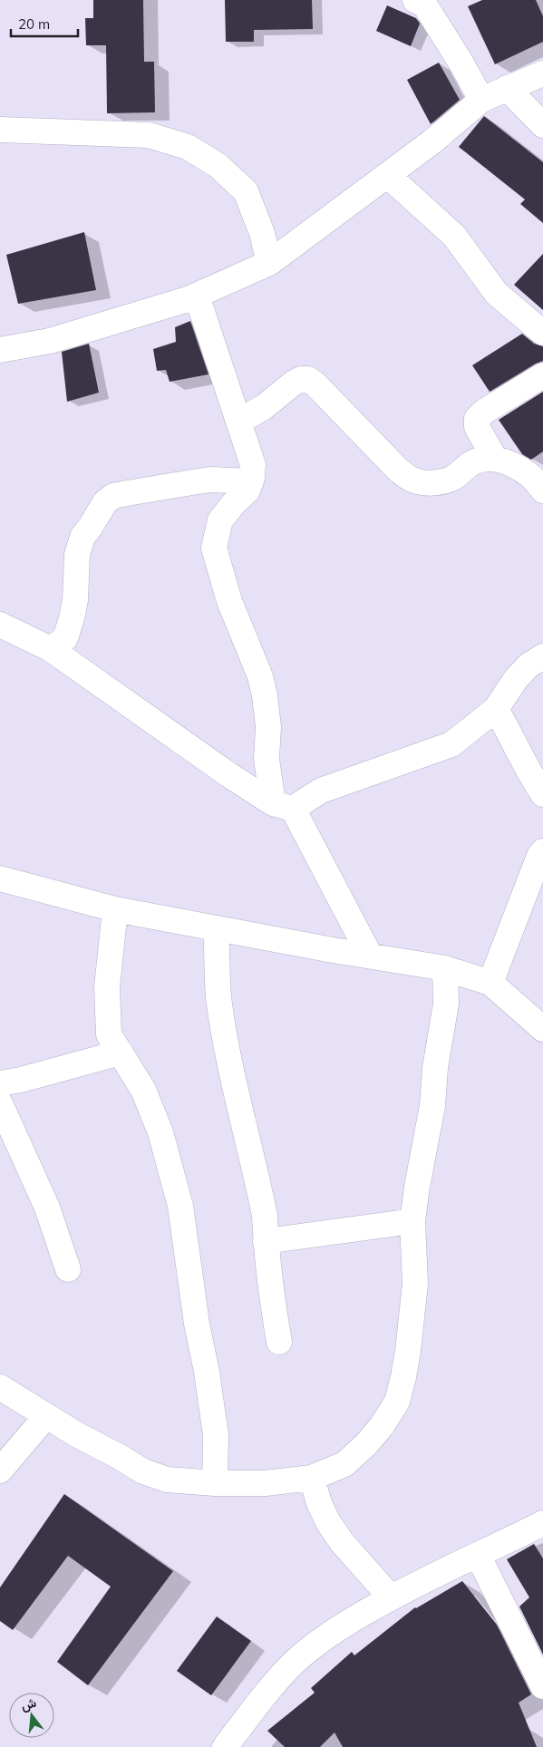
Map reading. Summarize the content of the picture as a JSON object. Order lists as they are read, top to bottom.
{
  "scale_bar": "20 m",
  "north": "top"
}
